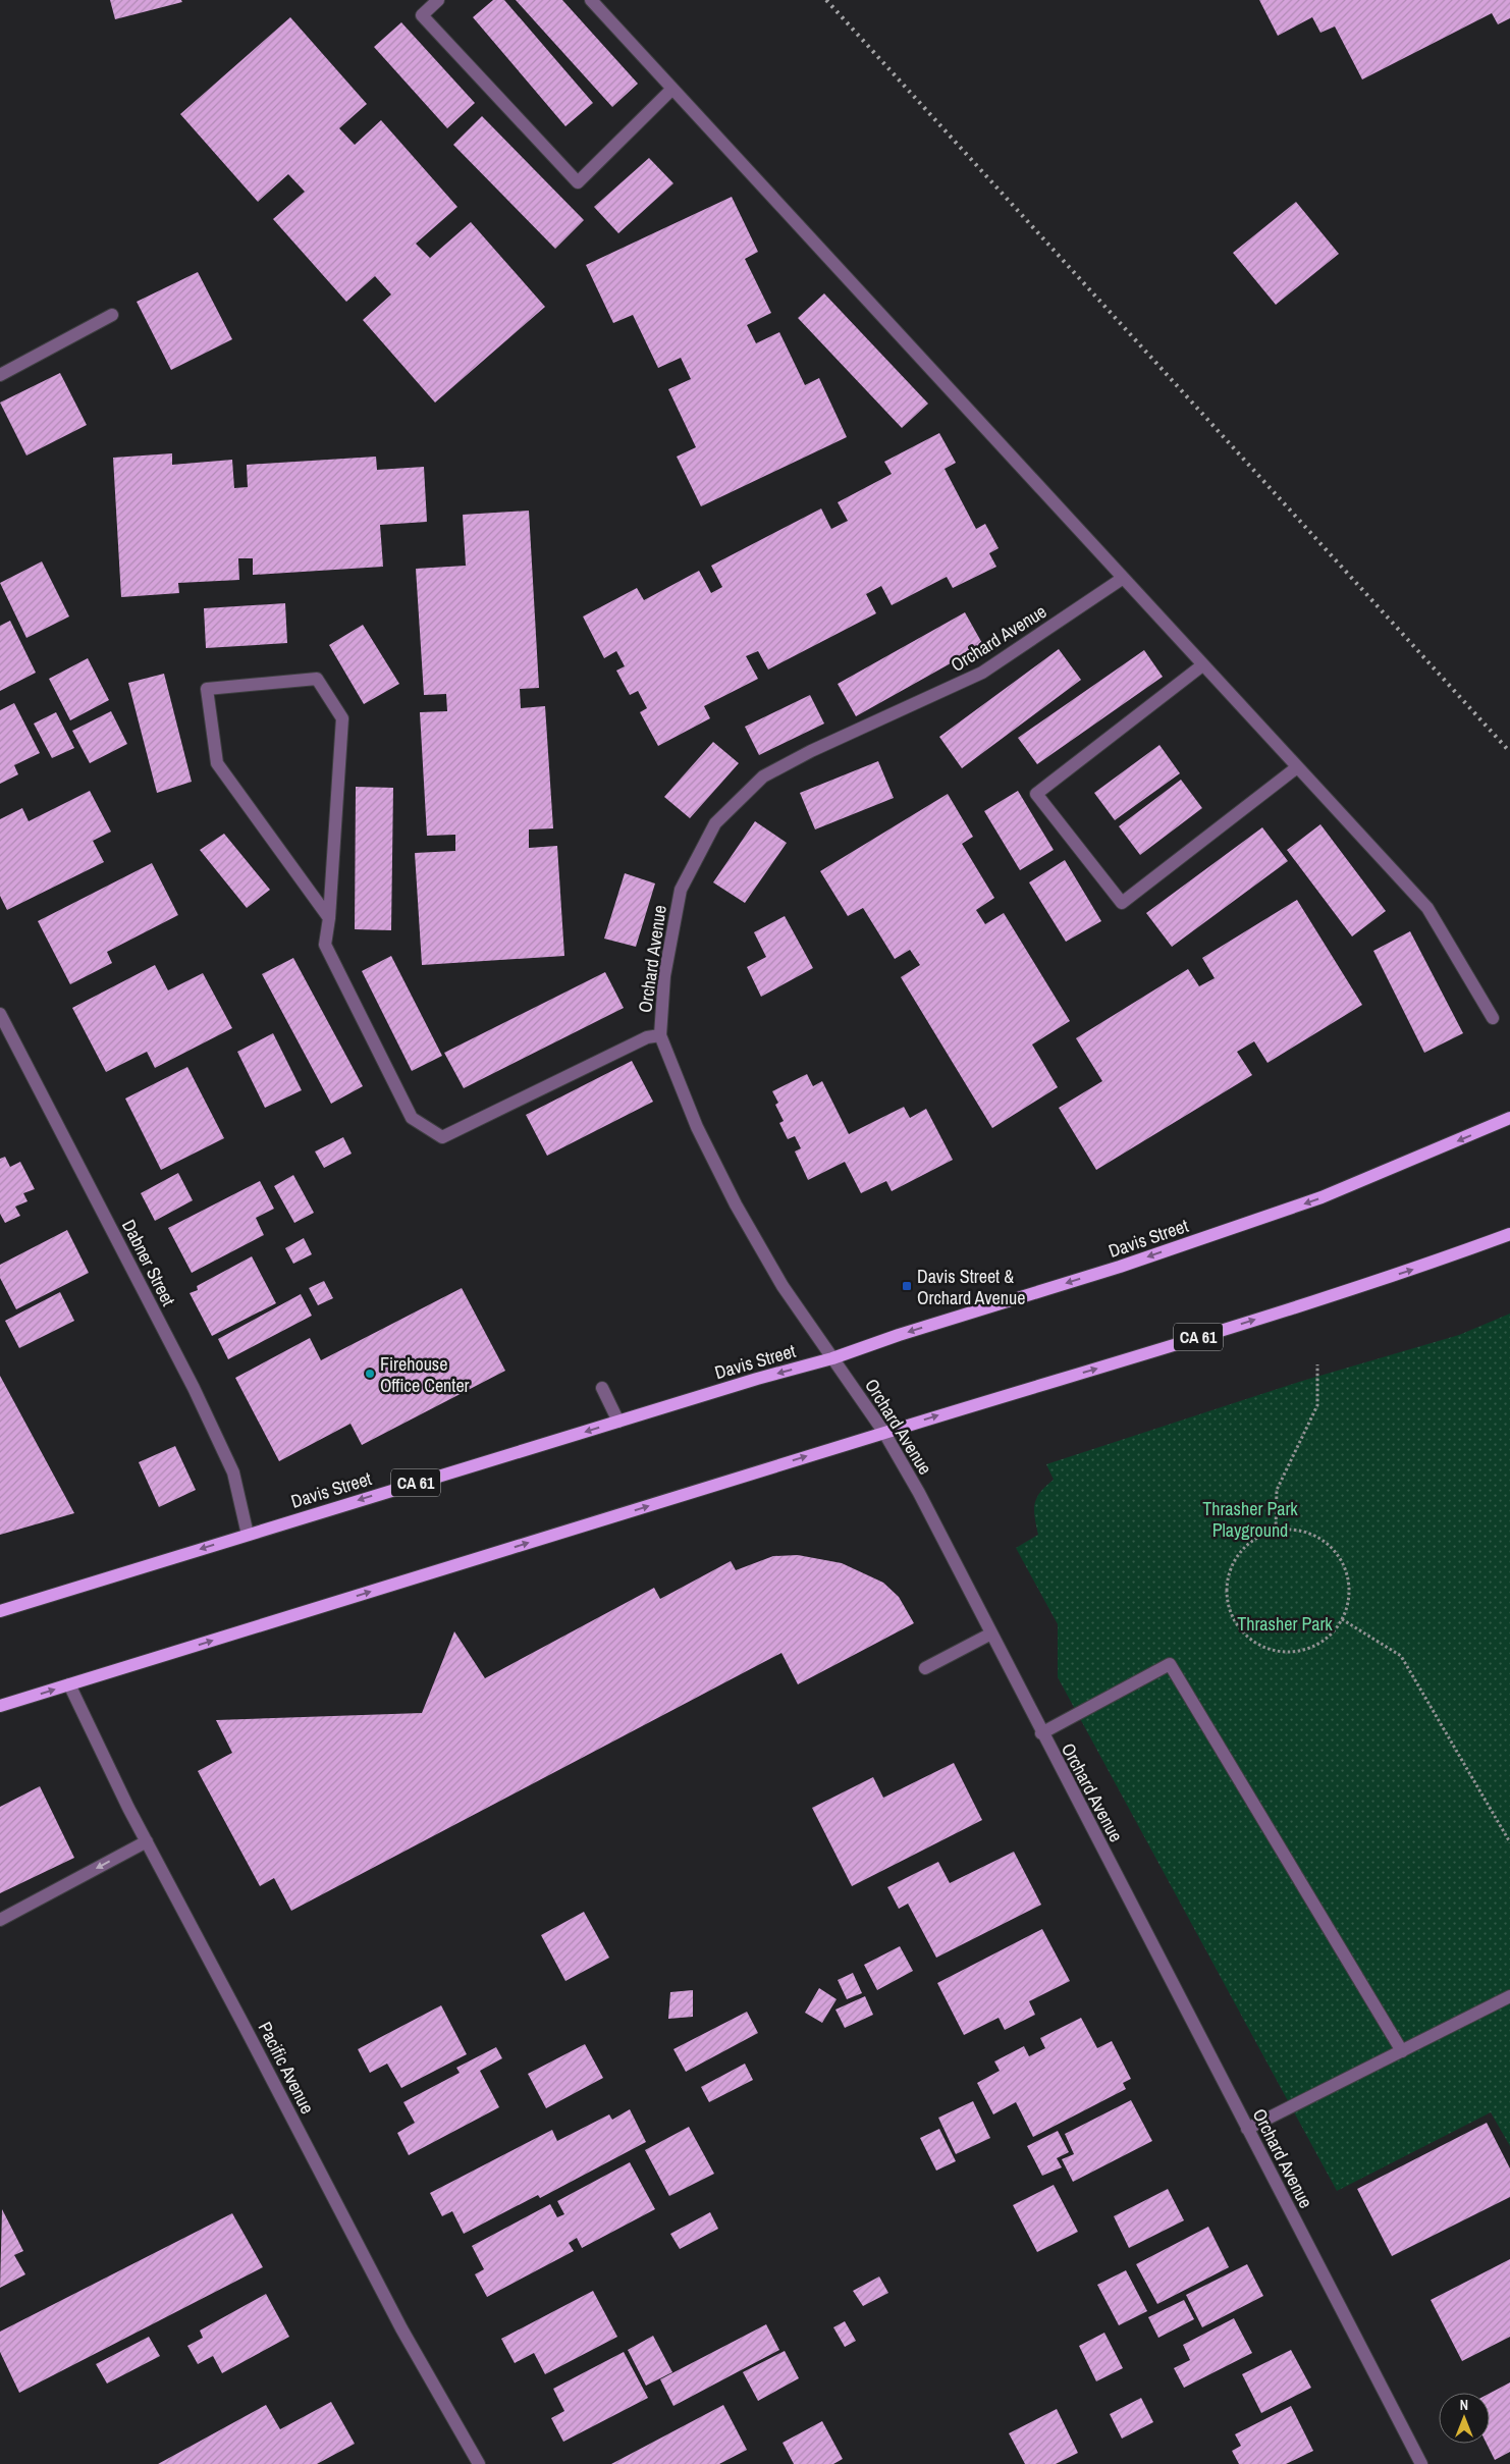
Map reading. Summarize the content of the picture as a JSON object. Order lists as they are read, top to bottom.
{
  "streets": {
    "main road": ["Davis Street", "CA 61"],
    "street": ["Orchard Avenue", "Dabner Street", "Pacific Avenue"]
  },
  "crossings": [
    ["Orchard Avenue", "Davis Street"],
    ["Orchard Avenue", "CA 61"],
    ["Davis Street", "Dabner Street"],
    ["CA 61", "Pacific Avenue"]
  ],
  "parks": ["Thrasher Park Playground", "Thrasher Park"],
  "places": {
    "transit": ["Davis Street & Orchard Avenue"],
    "other": ["Firehouse Office Center"]
  },
  "north": "top"
}
